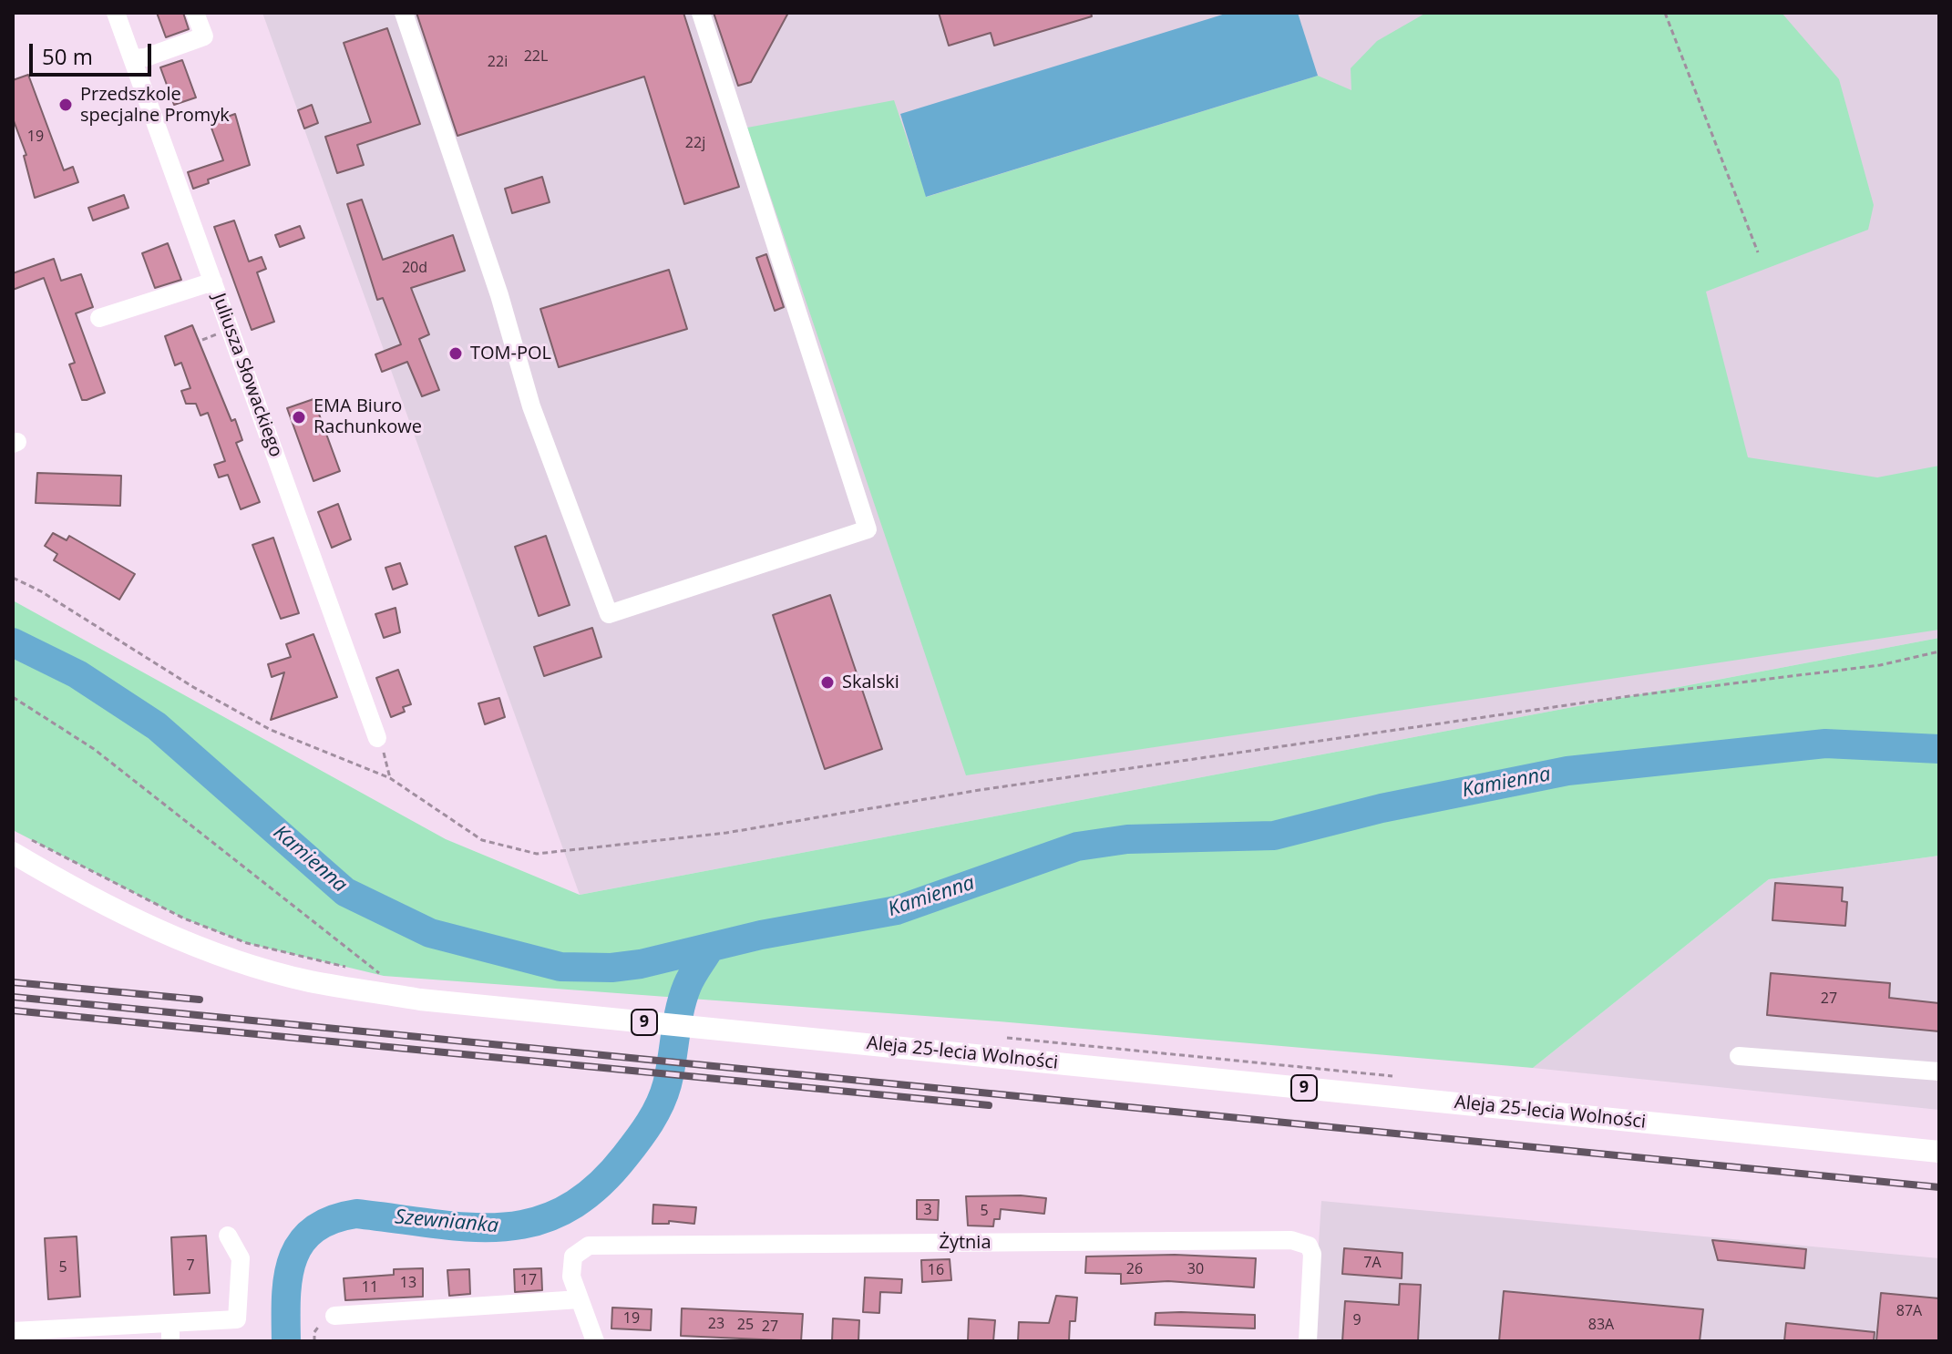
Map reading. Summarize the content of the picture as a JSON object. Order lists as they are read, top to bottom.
{
  "streets": {
    "main road": ["9", "Aleja 25-lecia Wolności"],
    "street": ["Juliusza Słowackiego", "Żytnia"]
  },
  "water": ["Kamienna", "Szewnianka"],
  "places": [
    "Przedszkole specjalne Promyk",
    "TOM-POL",
    "EMA Biuro Rachunkowe",
    "Skalski"
  ],
  "house_numbers": [
    "22L",
    "22i",
    "19",
    "22j",
    "20d",
    "27",
    "3",
    "5",
    "7A",
    "7",
    "5",
    "26",
    "30",
    "16",
    "17",
    "13",
    "11",
    "87A",
    "19",
    "9",
    "23",
    "25",
    "83A",
    "27"
  ],
  "scale_bar": "50 m"
}
